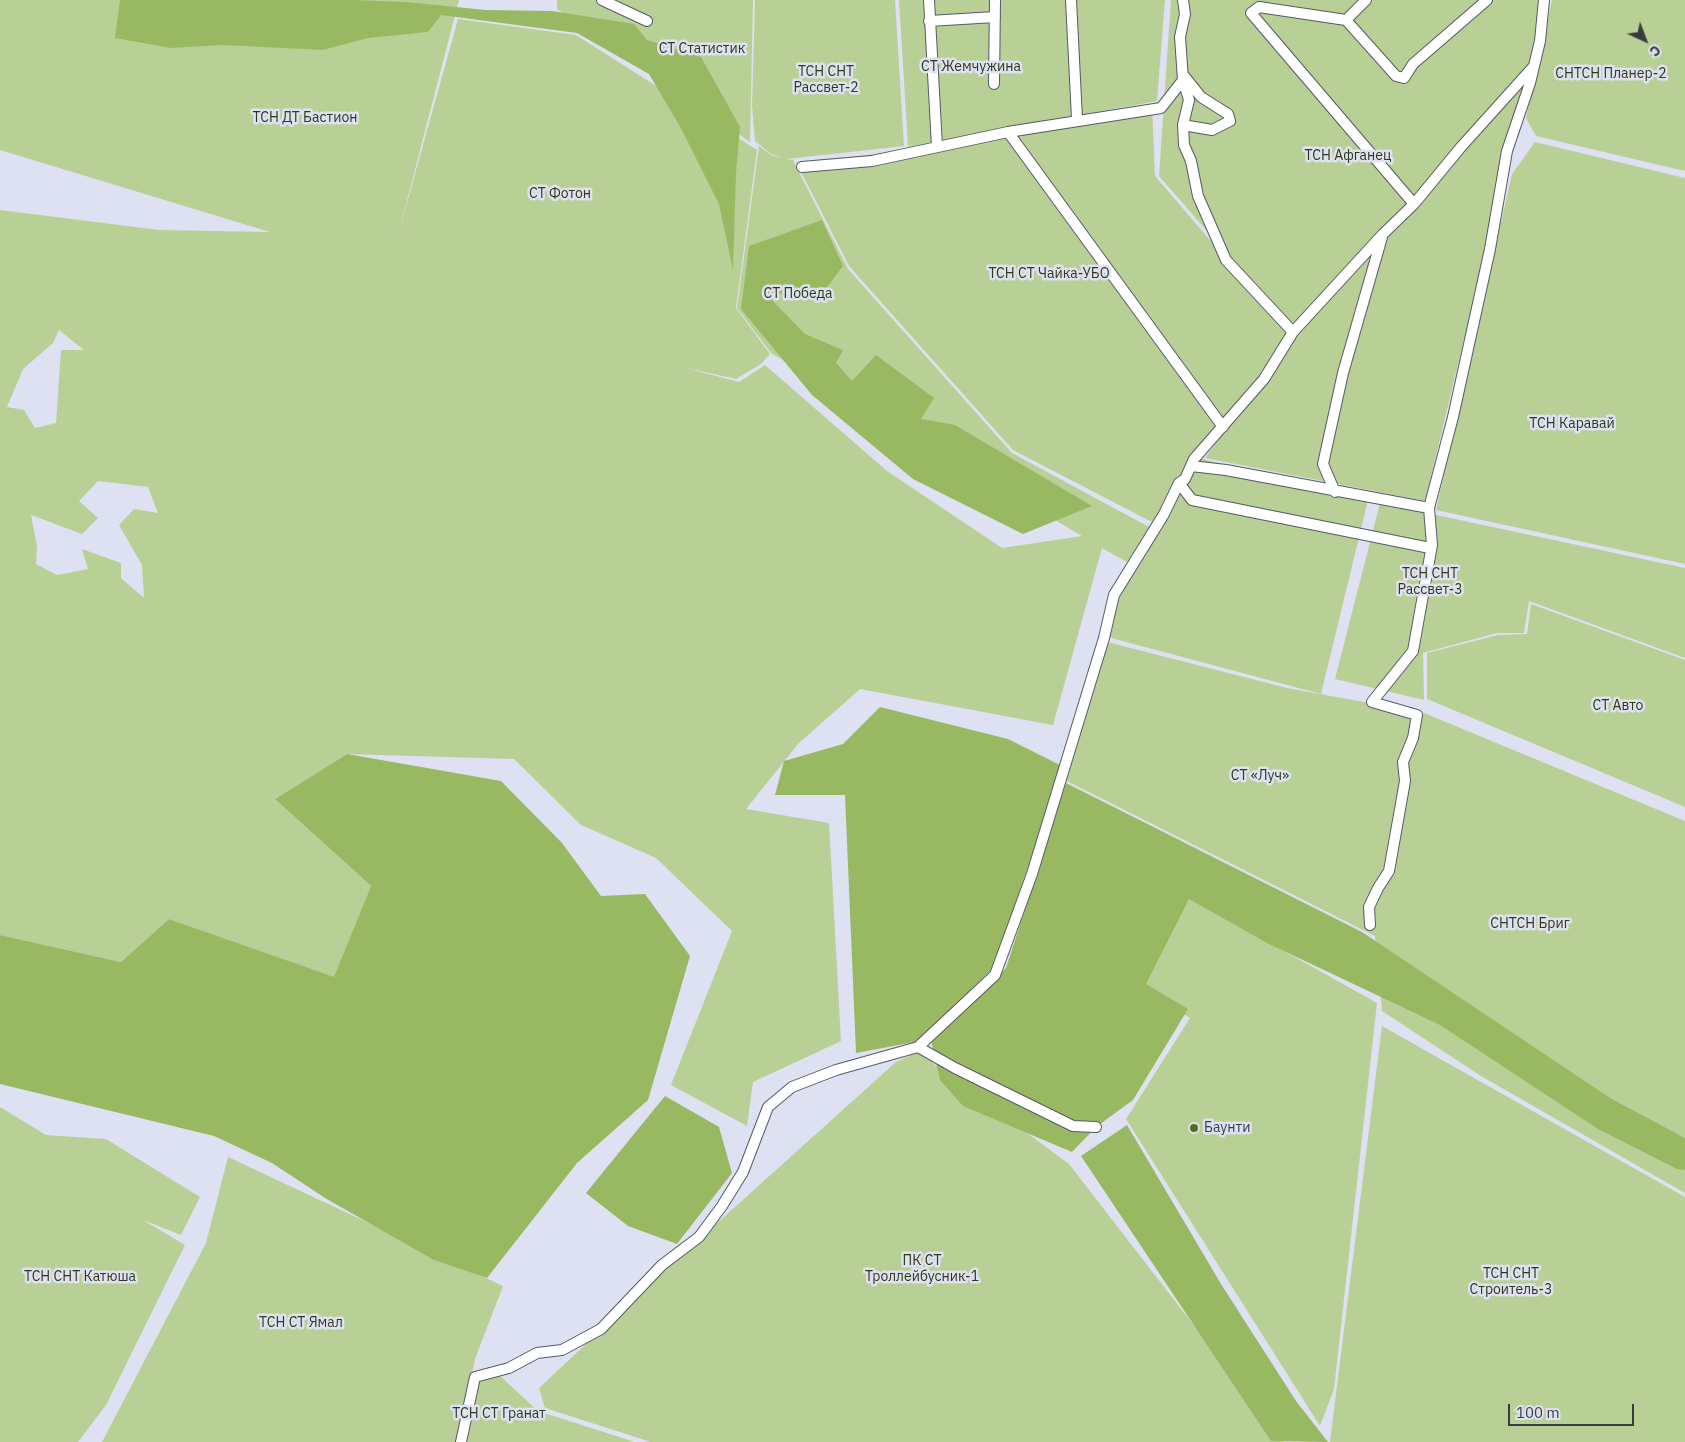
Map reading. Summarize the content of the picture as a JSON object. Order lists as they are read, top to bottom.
{
  "parks": [
    "СТ Статистик",
    "СТ Жемчужина",
    "ТСН СНТ Рассвет-2",
    "СНТСН Планер-2",
    "ТСН ДТ Бастион",
    "ТСН Афганец",
    "СТ Фотон",
    "ТСН СТ Чайка-УБО",
    "СТ Победа",
    "ТСН Каравай",
    "ТСН СНТ Рассвет-3",
    "СТ Авто",
    "СТ «Луч»",
    "СНТСН Бриг",
    "ПК СТ Троллейбусник-1",
    "ТСН СНТ Строитель-3",
    "ТСН СНТ Катюша",
    "ТСН СТ Ямал",
    "ТСН СТ Гранат"
  ],
  "places": ["Баунти"],
  "scale_bar": "100 m",
  "north": "bottom right"
}
